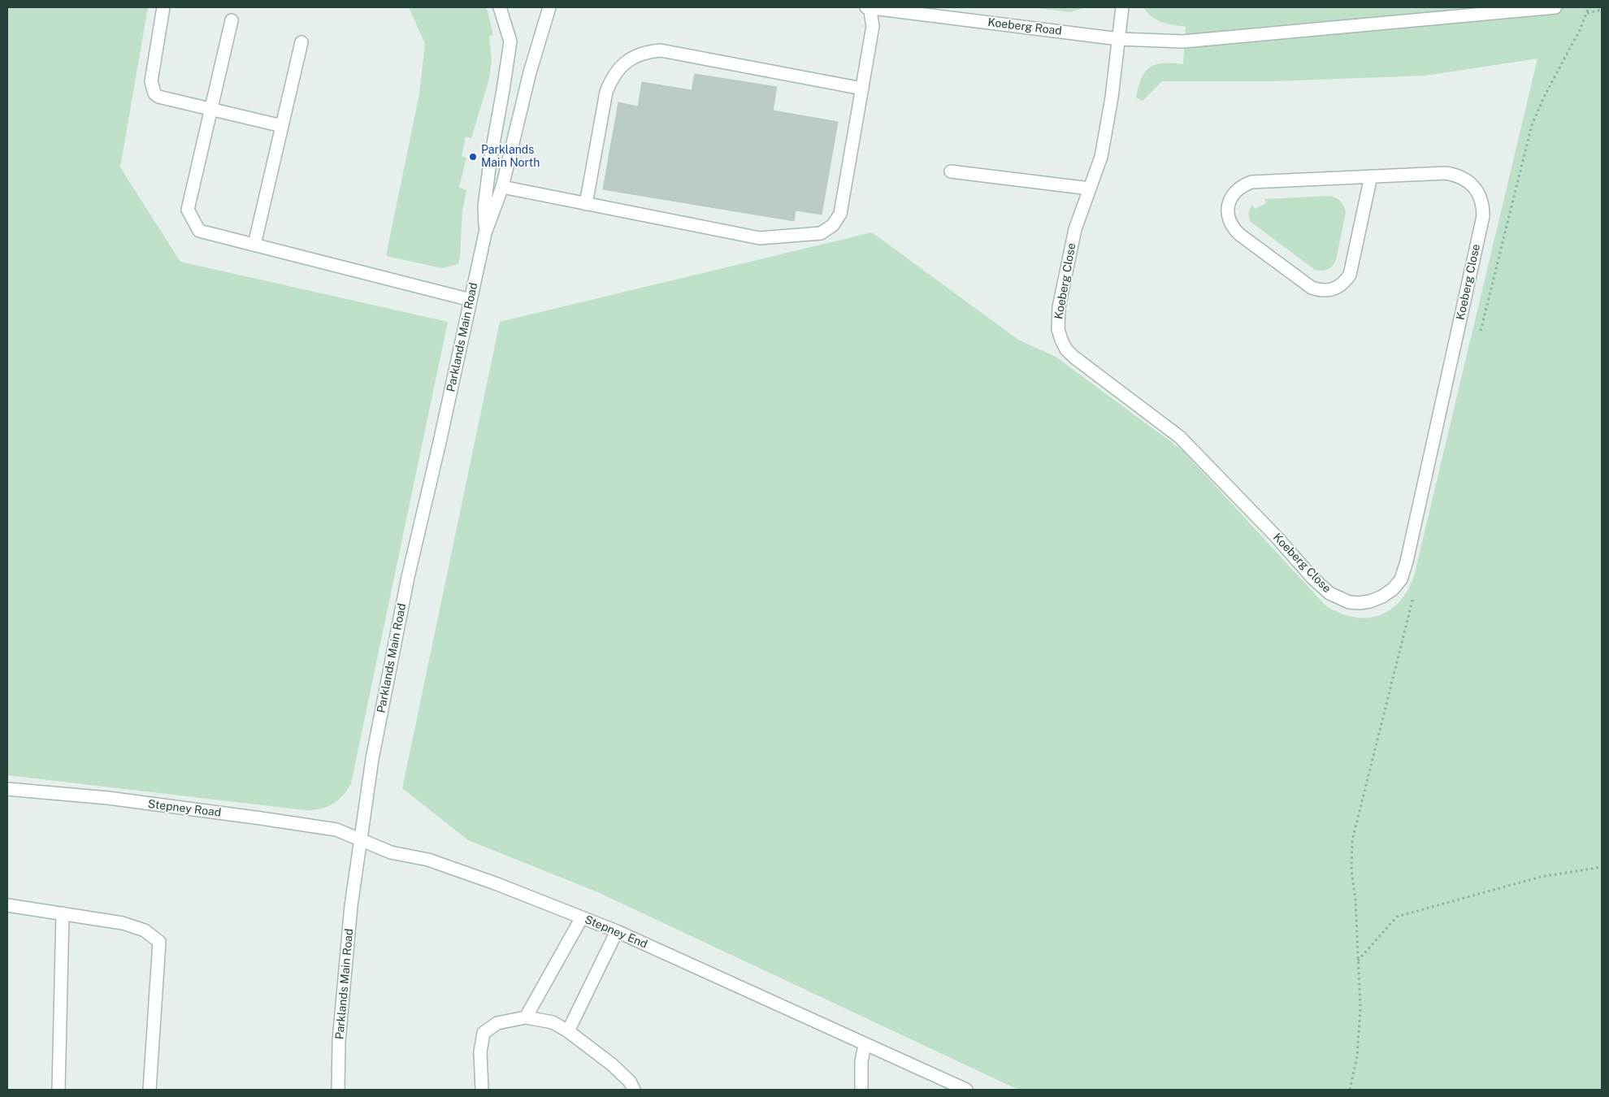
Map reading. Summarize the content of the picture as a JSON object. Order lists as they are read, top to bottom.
{
  "streets": {
    "street": [
      "Koeberg Road",
      "Koeberg Close",
      "Parklands Main Road",
      "Stepney Road",
      "Stepney End"
    ]
  },
  "crossings": [
    ["Koeberg Road", "Koeberg Close"],
    ["Parklands Main Road", "Stepney Road"],
    ["Parklands Main Road", "Stepney End"],
    ["Stepney Road", "Stepney End"]
  ],
  "places": ["Parklands Main North"]
}
